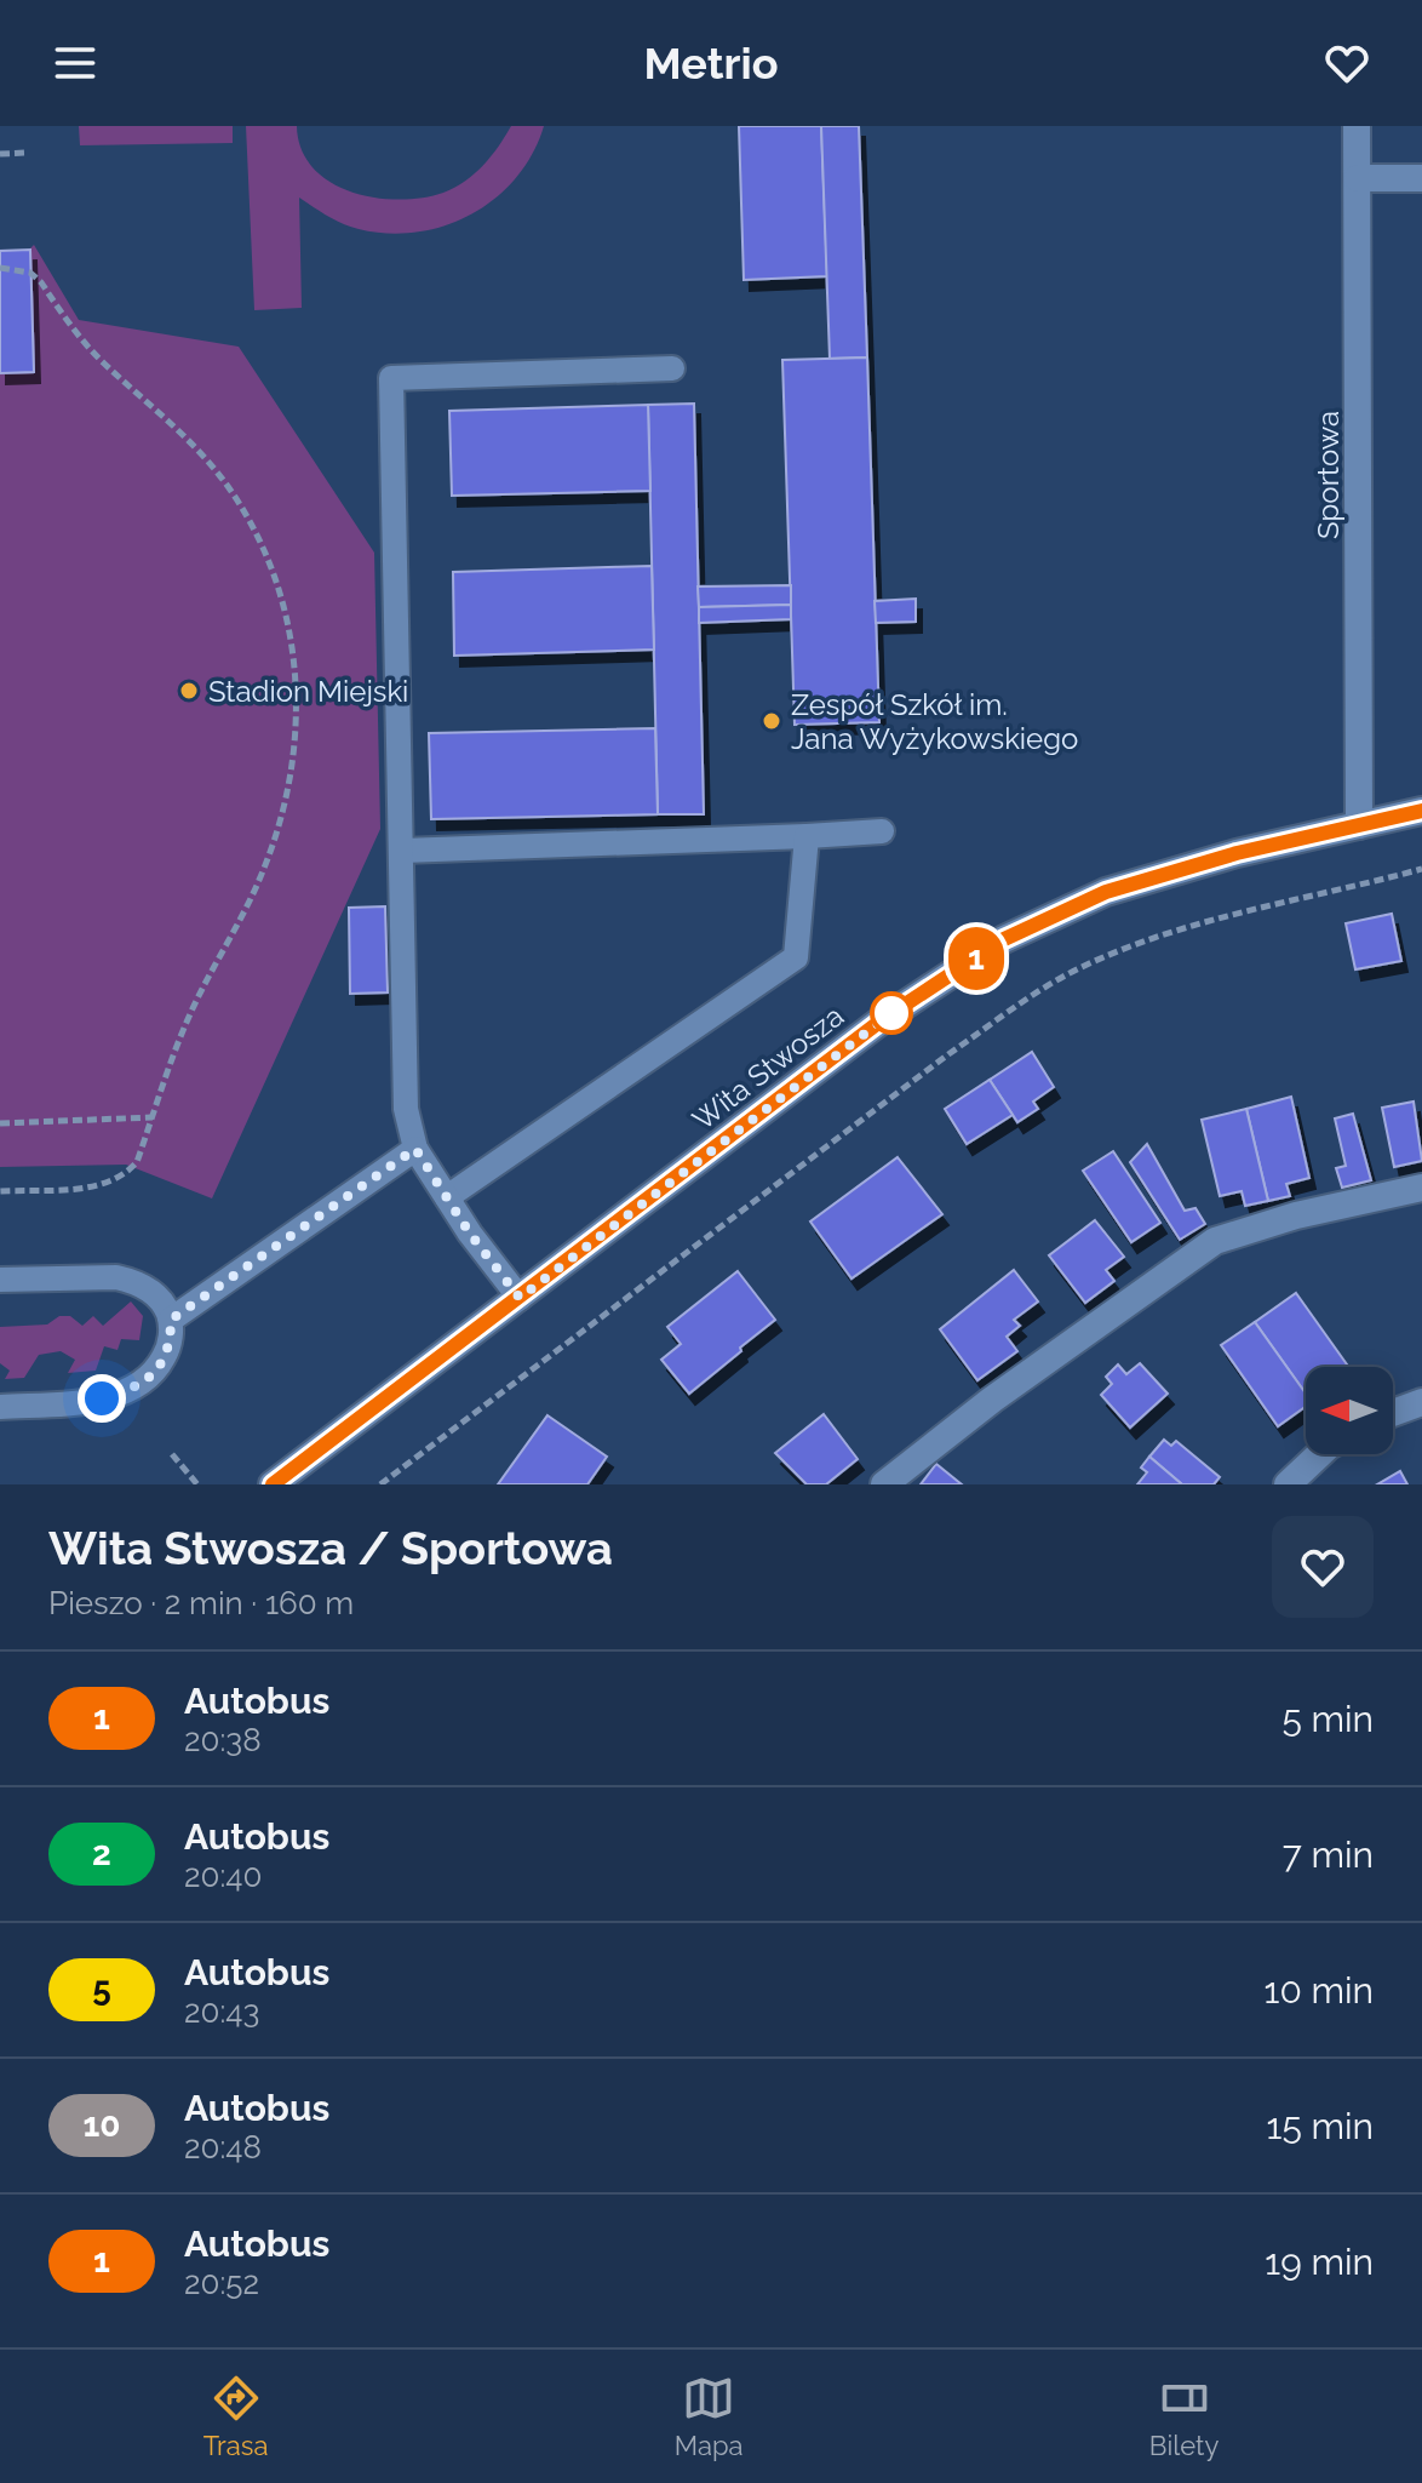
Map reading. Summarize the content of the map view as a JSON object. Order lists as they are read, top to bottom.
{
  "streets": {
    "street": ["Sportowa", "Wita Stwosza"]
  },
  "crossings": [
    ["Sportowa", "Wita Stwosza"]
  ],
  "places": ["Stadion Miejski", "Zespół Szkół im. Jana Wyżykowskiego"],
  "lines": ["bus line 1"],
  "north": "left",
  "page": {
    "header": "Metrio",
    "on_map": "1",
    "heading": ["Wita Stwosza / Sportowa", "Pieszo · 2 min · 160 m"],
    "list": [
      {
        "mark": "1",
        "name": "Autobus",
        "note": "20:38",
        "value": "5 min"
      },
      {
        "mark": "2",
        "name": "Autobus",
        "note": "20:40",
        "value": "7 min"
      },
      {
        "mark": "5",
        "name": "Autobus",
        "note": "20:43",
        "value": "10 min"
      },
      {
        "mark": "10",
        "name": "Autobus",
        "note": "20:48",
        "value": "15 min"
      },
      {
        "mark": "1",
        "name": "Autobus",
        "note": "20:52",
        "value": "19 min"
      }
    ],
    "tabs": ["Trasa", "Mapa", "Bilety"]
  }
}
